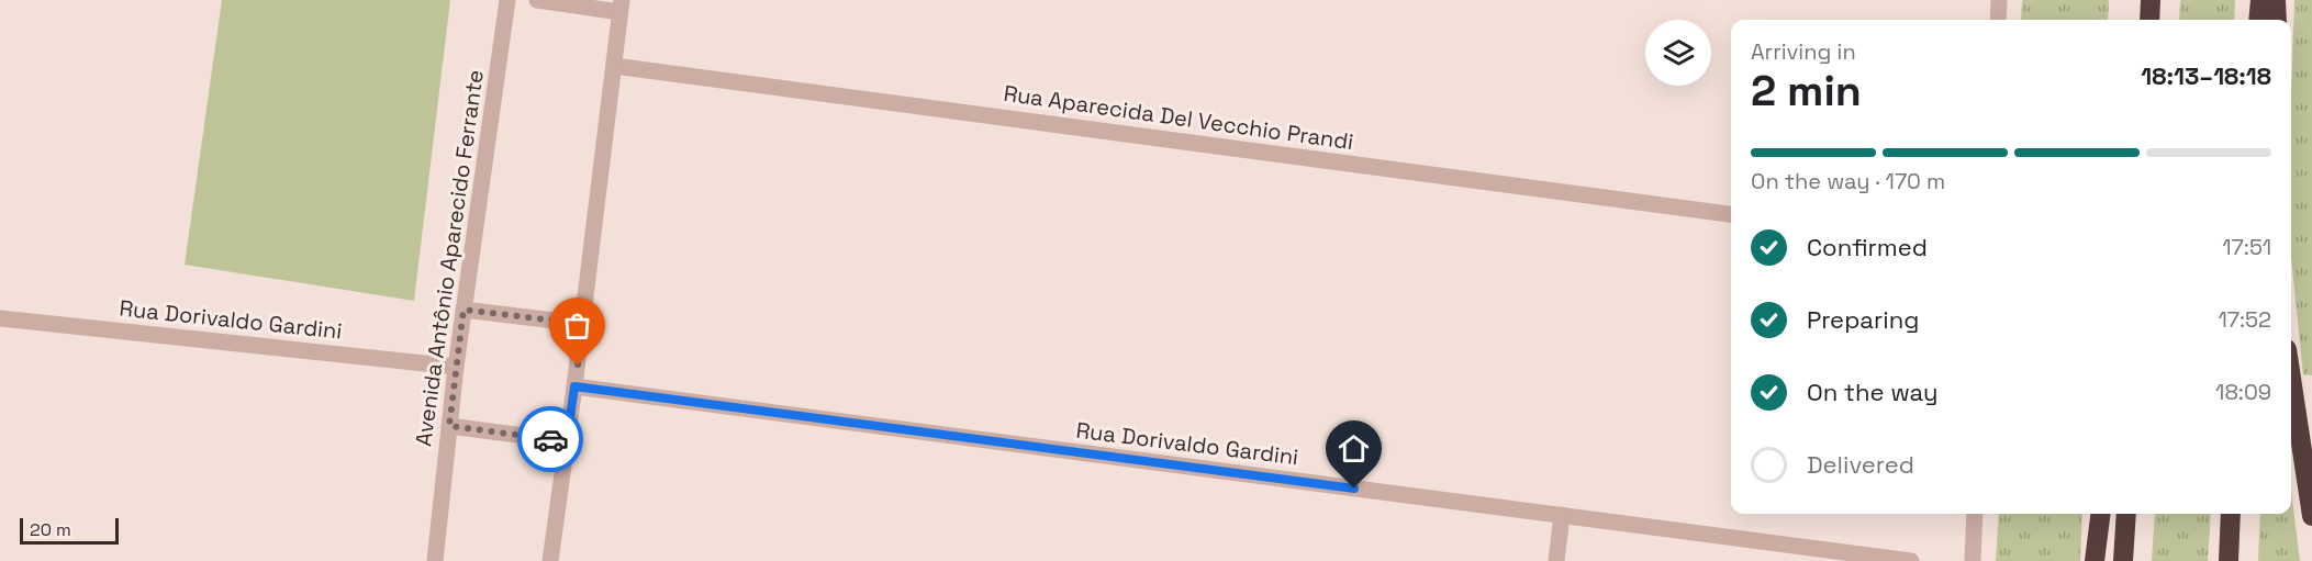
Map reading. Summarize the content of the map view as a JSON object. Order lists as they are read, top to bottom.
{
  "streets": {
    "street": ["Rua Aparecida Del Vecchio Prandi", "Avenida Antônio Aparecido Ferrante", "Rua Dorivaldo Gardini"]
  },
  "crossings": [
    ["Avenida Antônio Aparecido Ferrante", "Rua Dorivaldo Gardini"]
  ],
  "scale_bar": "20 m",
  "page": {
    "heading": ["2 min", "Arriving in", "18:13–18:18"],
    "bar": "On the way · 170 m",
    "list": [
      ["Confirmed", "17:51"],
      ["Preparing", "17:52"],
      ["On the way", "18:09"],
      "Delivered"
    ],
    "scale": "20 m"
  }
}
